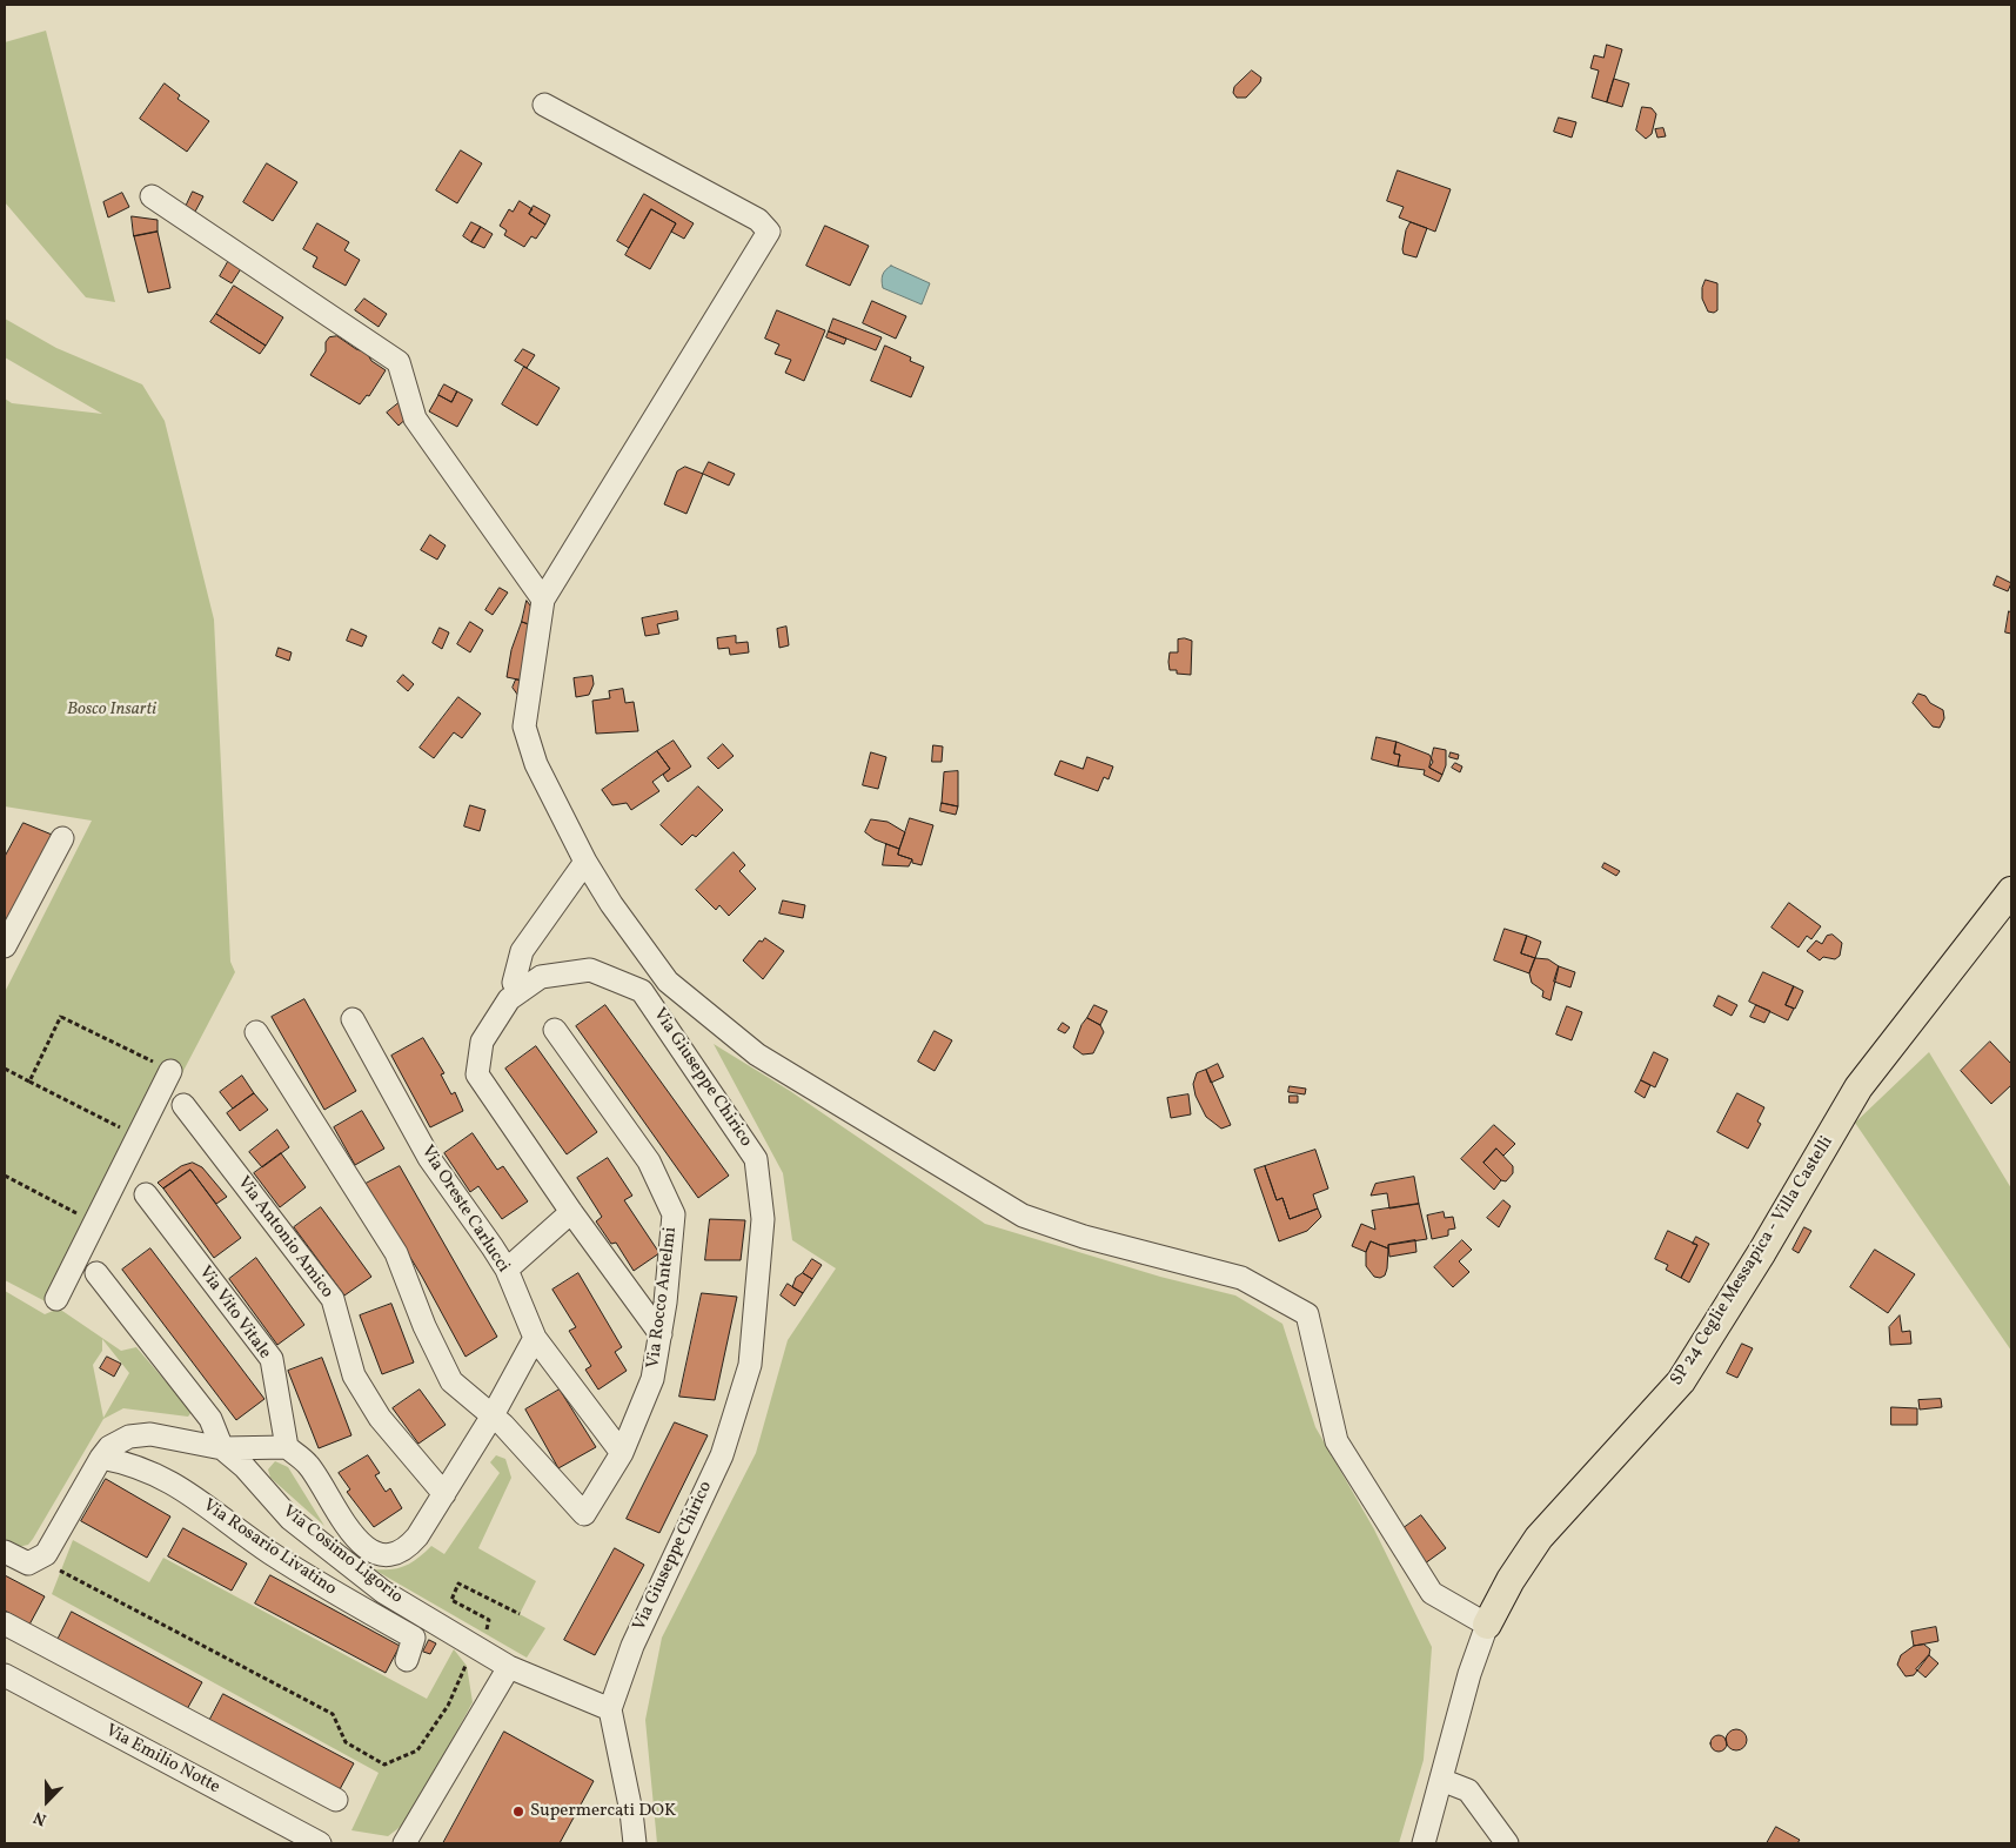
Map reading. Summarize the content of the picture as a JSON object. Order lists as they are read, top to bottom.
{
  "streets": {
    "main road": ["SP 24 Ceglie Messapica - Villa Castelli"],
    "street": [
      "Via Giuseppe Chirico",
      "Via Oreste Carlucci",
      "Via Antonio Amico",
      "Via Rocco Antelmi",
      "Via Vito Vitale",
      "Via Rosario Livatino",
      "Via Cosimo Ligorio",
      "Via Emilio Notte"
    ]
  },
  "crossings": [
    ["Via Giuseppe Chirico", "Via Rocco Antelmi"],
    ["Via Giuseppe Chirico", "Via Cosimo Ligorio"],
    ["Via Oreste Carlucci", "Via Rocco Antelmi"],
    ["Via Rosario Livatino", "Via Cosimo Ligorio"]
  ],
  "parks": ["Bosco Insarti"],
  "places": ["Supermercati DOK"],
  "north": "bottom"
}
